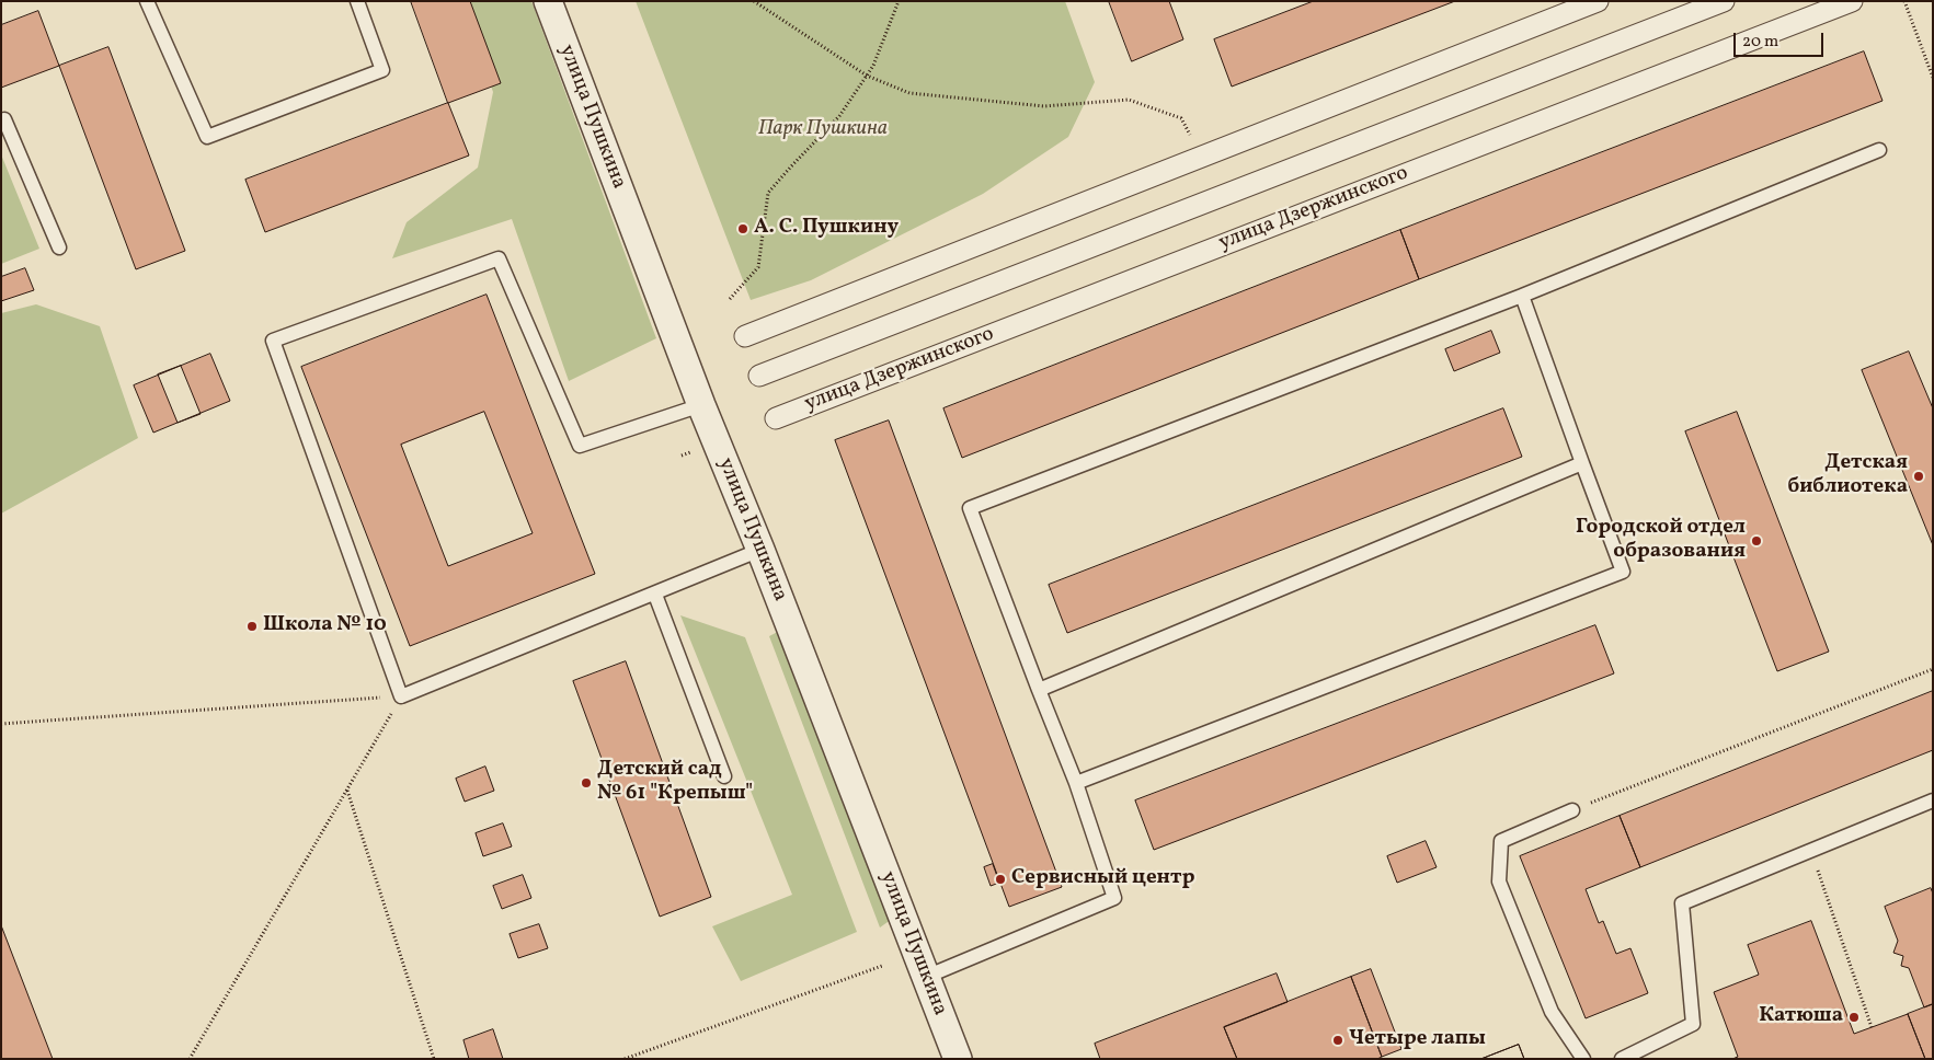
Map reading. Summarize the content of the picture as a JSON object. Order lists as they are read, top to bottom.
{
  "streets": {
    "street": ["улица Пушкина", "улица Дзержинского"]
  },
  "parks": ["Парк Пушкина"],
  "places": [
    "А. С. Пушкину",
    "Детская библиотека",
    "Городской отдел образования",
    "Школа № 10",
    "Детский сад № 61 \"Крепыш\"",
    "Сервисный центр",
    "Катюша",
    "Четыре лапы"
  ],
  "scale_bar": "20 m"
}
